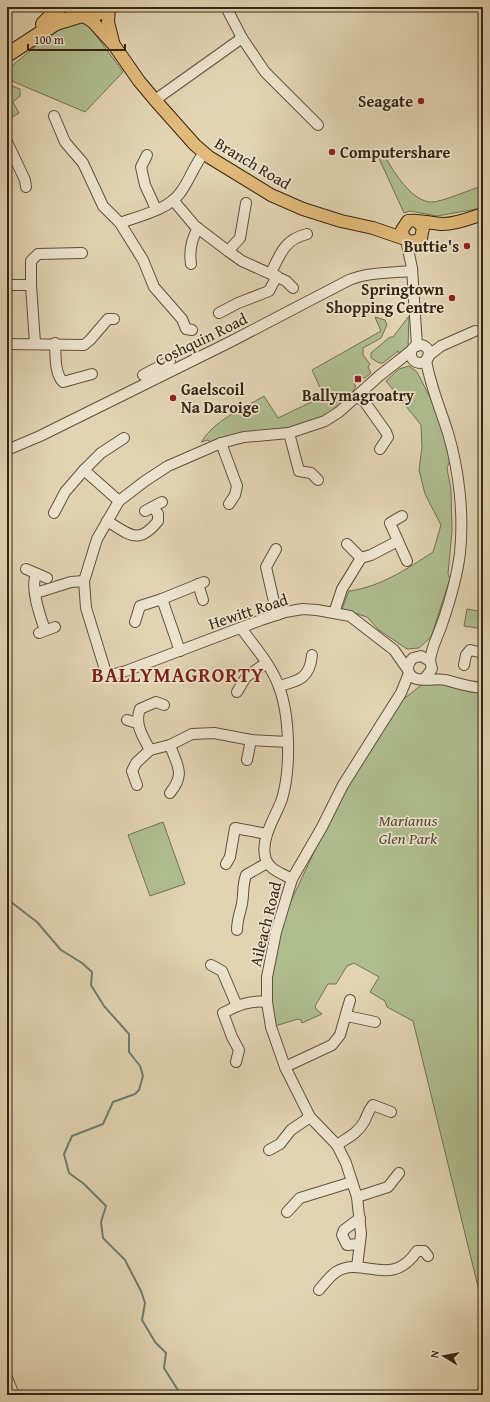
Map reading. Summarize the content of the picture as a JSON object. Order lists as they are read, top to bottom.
{
  "streets": {
    "main road": ["Branch Road"],
    "street": ["Coshquin Road", "Hewitt Road", "Aileach Road"]
  },
  "crossings": [
    ["Hewitt Road", "Aileach Road"]
  ],
  "districts": ["BALLYMAGRORTY"],
  "parks": ["Marianus Glen Park"],
  "places": {
    "other": [
      "Seagate",
      "Computershare",
      "Buttie's",
      "Springtown Shopping Centre",
      "Gaelscoil Na Daroige"
    ],
    "transit": ["Ballymagroatry"]
  },
  "scale_bar": "100 m",
  "north": "left"
}
